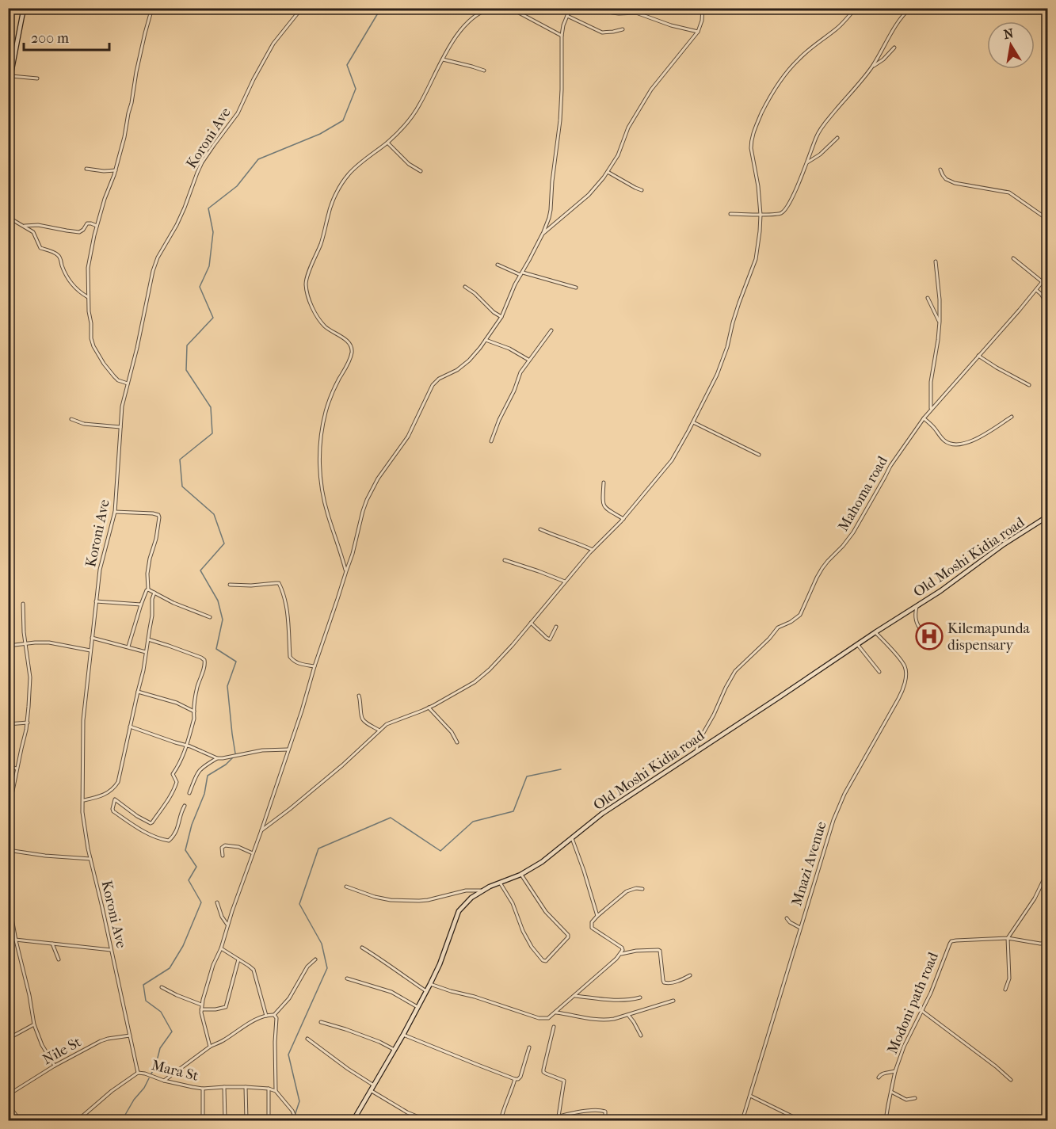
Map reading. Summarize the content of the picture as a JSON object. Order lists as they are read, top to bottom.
{
  "streets": {
    "street": [
      "Koroni Ave",
      "Mahoma road",
      "Old Moshi Kidia road",
      "Mnazi Avenue",
      "Modoni path road",
      "Nile St",
      "Mara St"
    ]
  },
  "crossings": [
    ["Koroni Ave", "Nile St"],
    ["Koroni Ave", "Mara St"],
    ["Mahoma road", "Old Moshi Kidia road"],
    ["Old Moshi Kidia road", "Mnazi Avenue"]
  ],
  "places": {
    "hospital": ["Kilemapunda dispensary"]
  },
  "scale_bar": "200 m",
  "north": "top"
}
